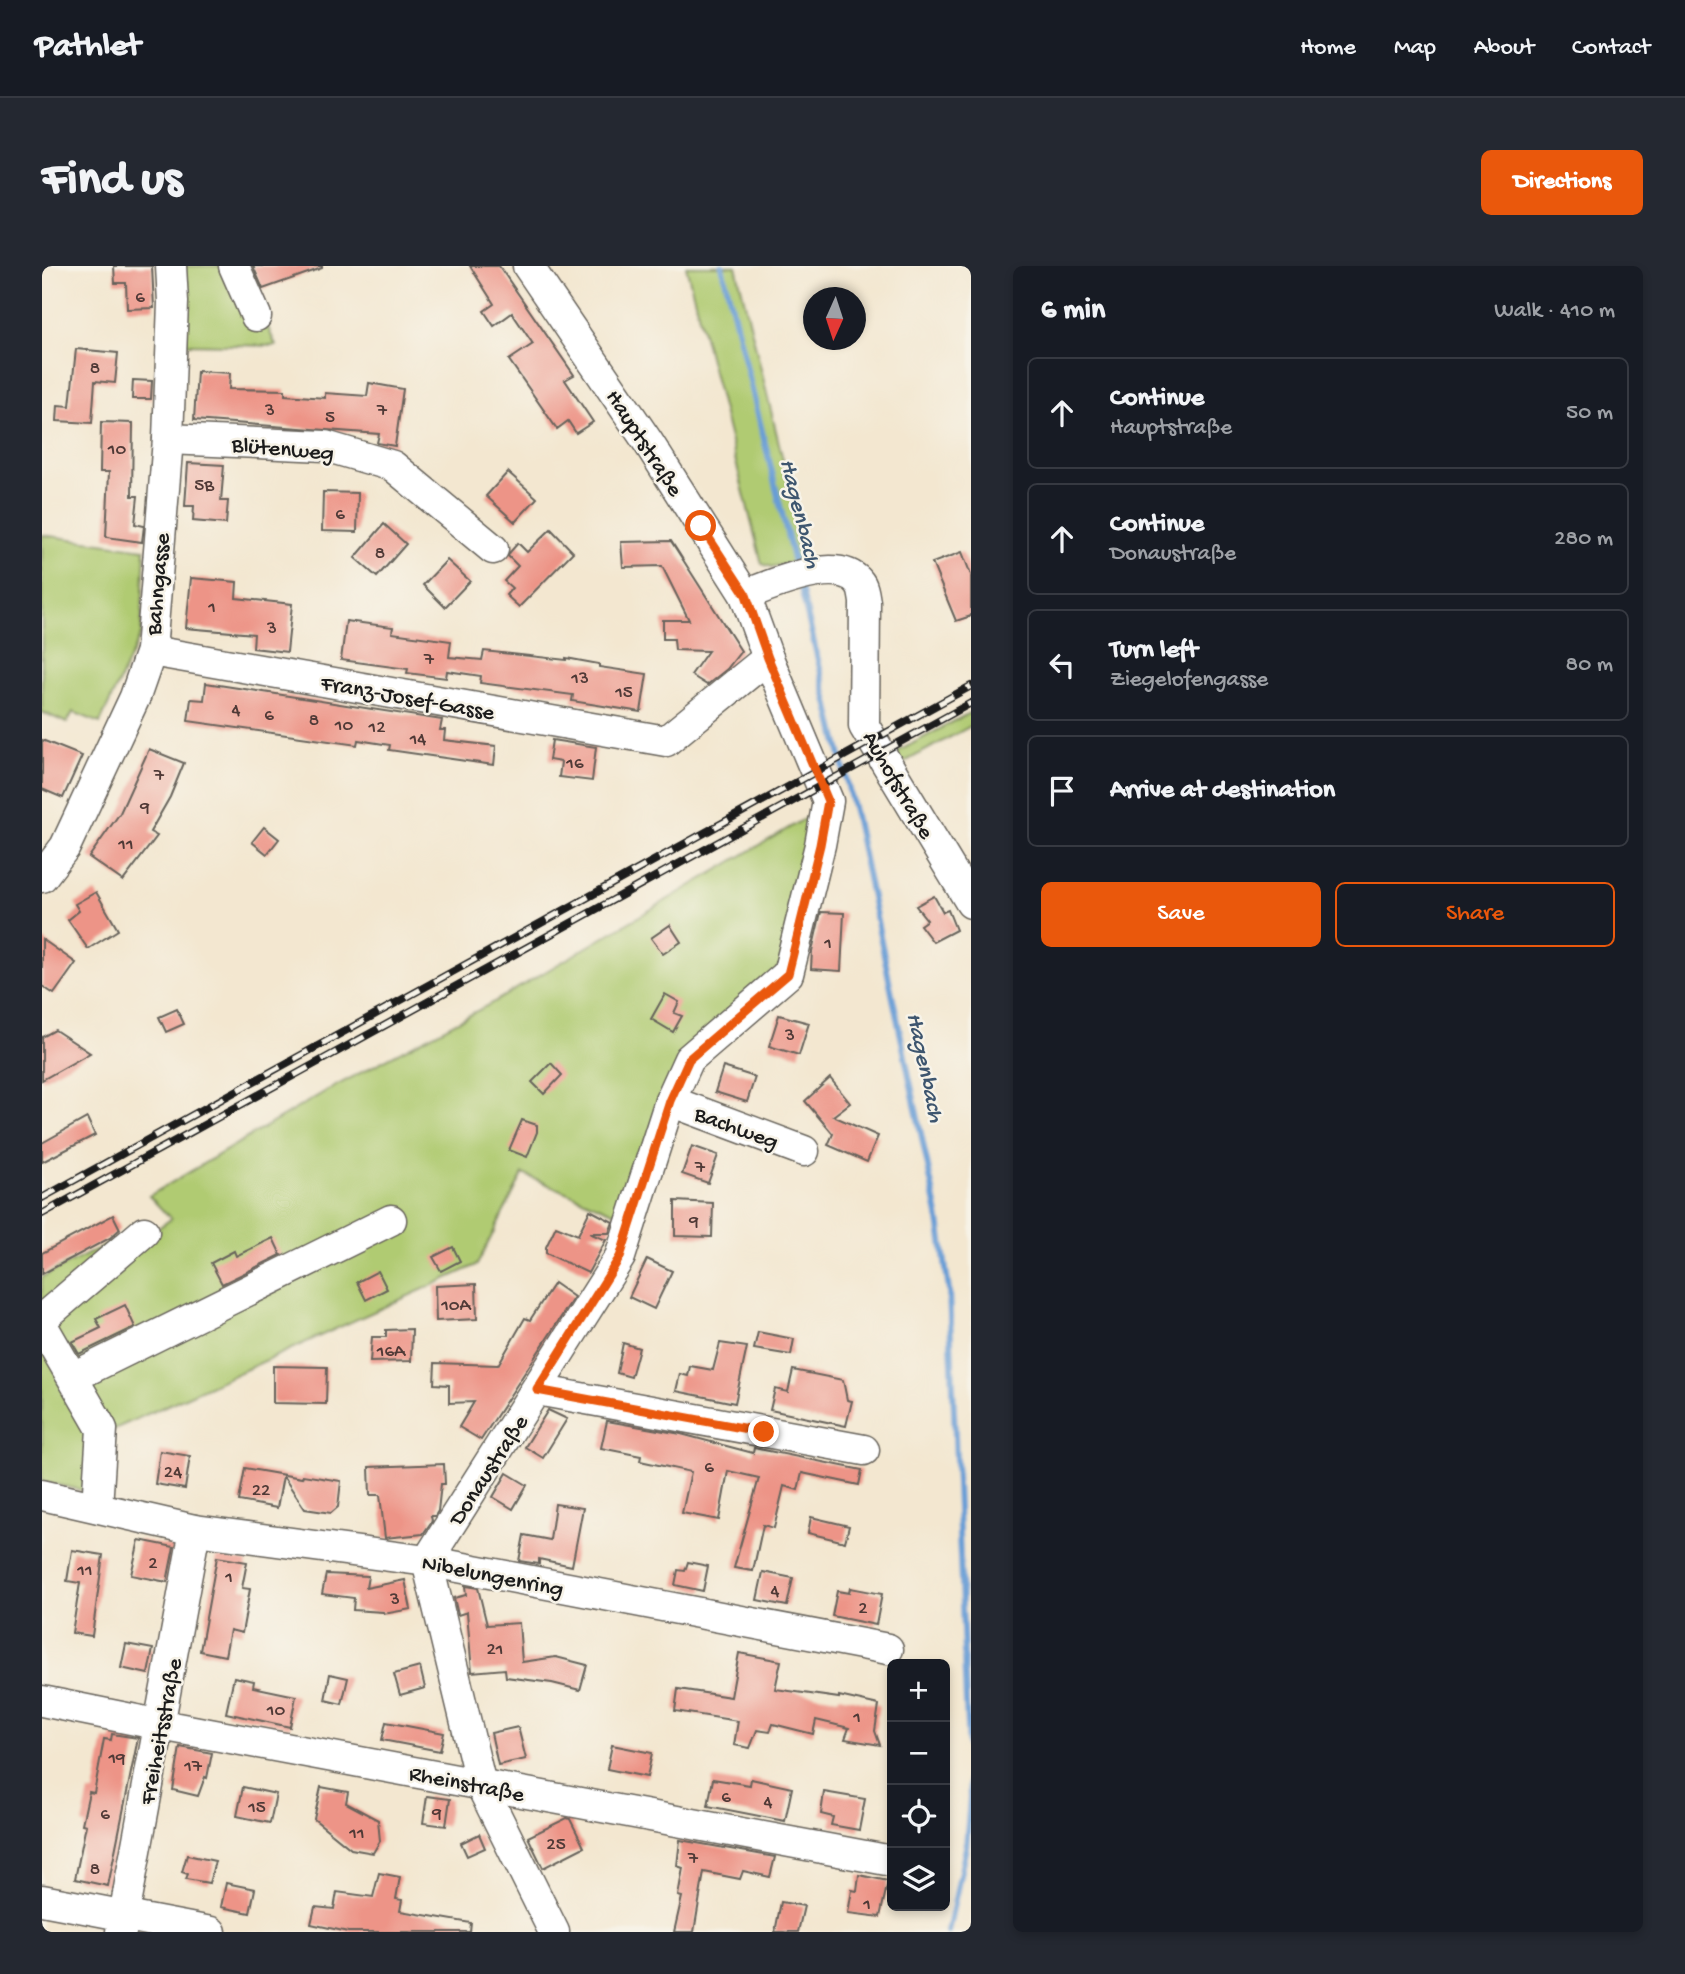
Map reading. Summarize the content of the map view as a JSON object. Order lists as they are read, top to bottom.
{
  "streets": {
    "street": [
      "Hauptstraße",
      "Blütenweg",
      "Bahngasse",
      "Franz-Josef-Gasse",
      "Auhofstraße",
      "Bachweg",
      "Donaustraße",
      "Nibelungenring",
      "Freiheitsstraße",
      "Rheinstraße"
    ]
  },
  "crossings": [
    ["Hauptstraße", "Franz-Josef-Gasse"],
    ["Hauptstraße", "Auhofstraße"],
    ["Hauptstraße", "Donaustraße"],
    ["Blütenweg", "Bahngasse"],
    ["Bahngasse", "Franz-Josef-Gasse"],
    ["Franz-Josef-Gasse", "Donaustraße"],
    ["Bachweg", "Donaustraße"],
    ["Donaustraße", "Nibelungenring"],
    ["Nibelungenring", "Freiheitsstraße"],
    ["Freiheitsstraße", "Rheinstraße"]
  ],
  "water": ["Hagenbach"],
  "house_numbers": [
    "6",
    "8",
    "3",
    "7",
    "5",
    "10",
    "5B",
    "6",
    "8",
    "1",
    "3",
    "7",
    "13",
    "15",
    "4",
    "6",
    "8",
    "10",
    "12",
    "14",
    "16",
    "7",
    "9",
    "11",
    "1",
    "3",
    "7",
    "9",
    "10A",
    "16A",
    "6",
    "24",
    "22",
    "2",
    "11",
    "1",
    "4",
    "3",
    "2",
    "21",
    "10",
    "1",
    "19",
    "17",
    "6",
    "4",
    "15",
    "9",
    "6",
    "11",
    "25",
    "7",
    "8",
    "1"
  ],
  "north": "bottom",
  "page": {
    "header": "Pathlet",
    "nav": [
      "Home",
      "Map",
      "About",
      "Contact"
    ],
    "buttons": [
      "Directions",
      ["Save", "Share"]
    ],
    "title": "Find us",
    "heading": ["6 min", "Walk · 410 m"],
    "list": [
      ["Continue", "Hauptstraße", "50 m"],
      ["Continue", "Donaustraße", "280 m"],
      ["Turn left", "Ziegelofengasse", "80 m"],
      "Arrive at destination"
    ],
    "map_buttons": ["+", "−"]
  }
}
